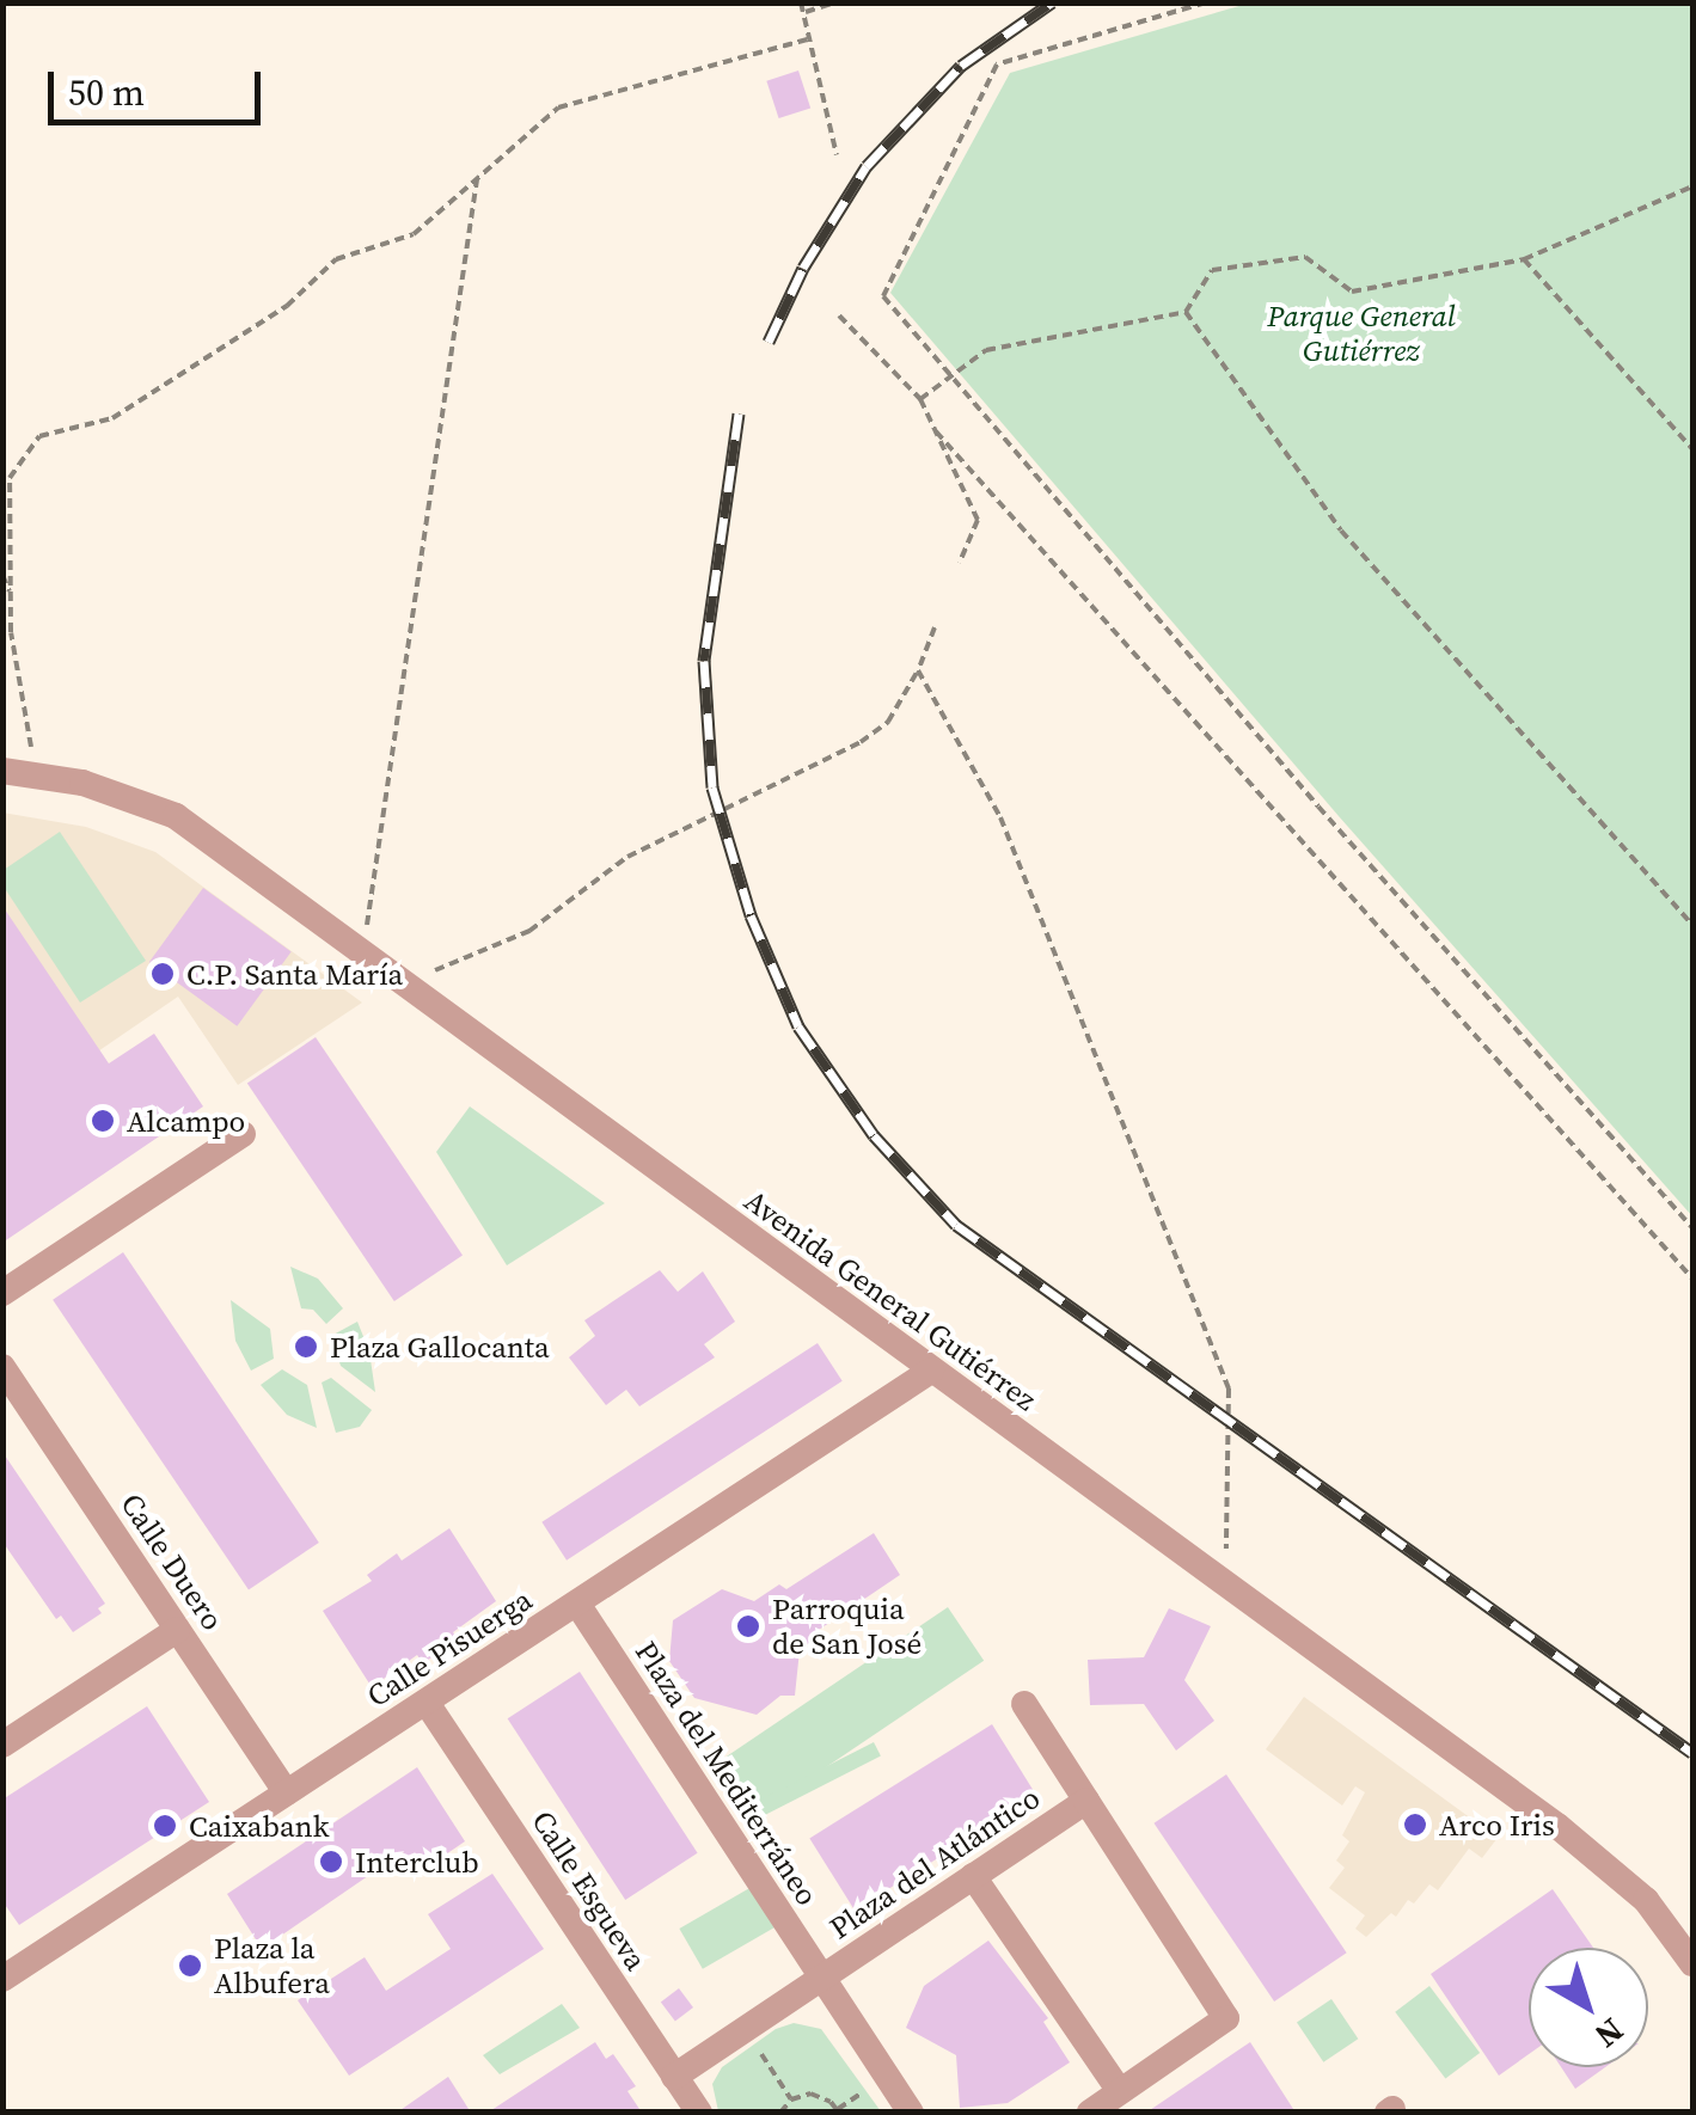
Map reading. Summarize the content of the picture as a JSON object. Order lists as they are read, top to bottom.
{
  "streets": {
    "street": [
      "Avenida General Gutiérrez",
      "Calle Duero",
      "Calle Pisuerga",
      "Plaza del Mediterráneo",
      "Plaza del Atlántico",
      "Calle Esgueva"
    ]
  },
  "crossings": [
    ["Avenida General Gutiérrez", "Calle Pisuerga"],
    ["Calle Duero", "Calle Pisuerga"],
    ["Calle Pisuerga", "Plaza del Mediterráneo"],
    ["Calle Pisuerga", "Calle Esgueva"],
    ["Plaza del Mediterráneo", "Plaza del Atlántico"]
  ],
  "parks": ["Parque General Gutiérrez"],
  "places": [
    "C.P. Santa María",
    "Alcampo",
    "Plaza Gallocanta",
    "Parroquia de San José",
    "Arco Iris",
    "Caixabank",
    "Interclub",
    "Plaza la Albufera"
  ],
  "scale_bar": "50 m",
  "north": "bottom right"
}
